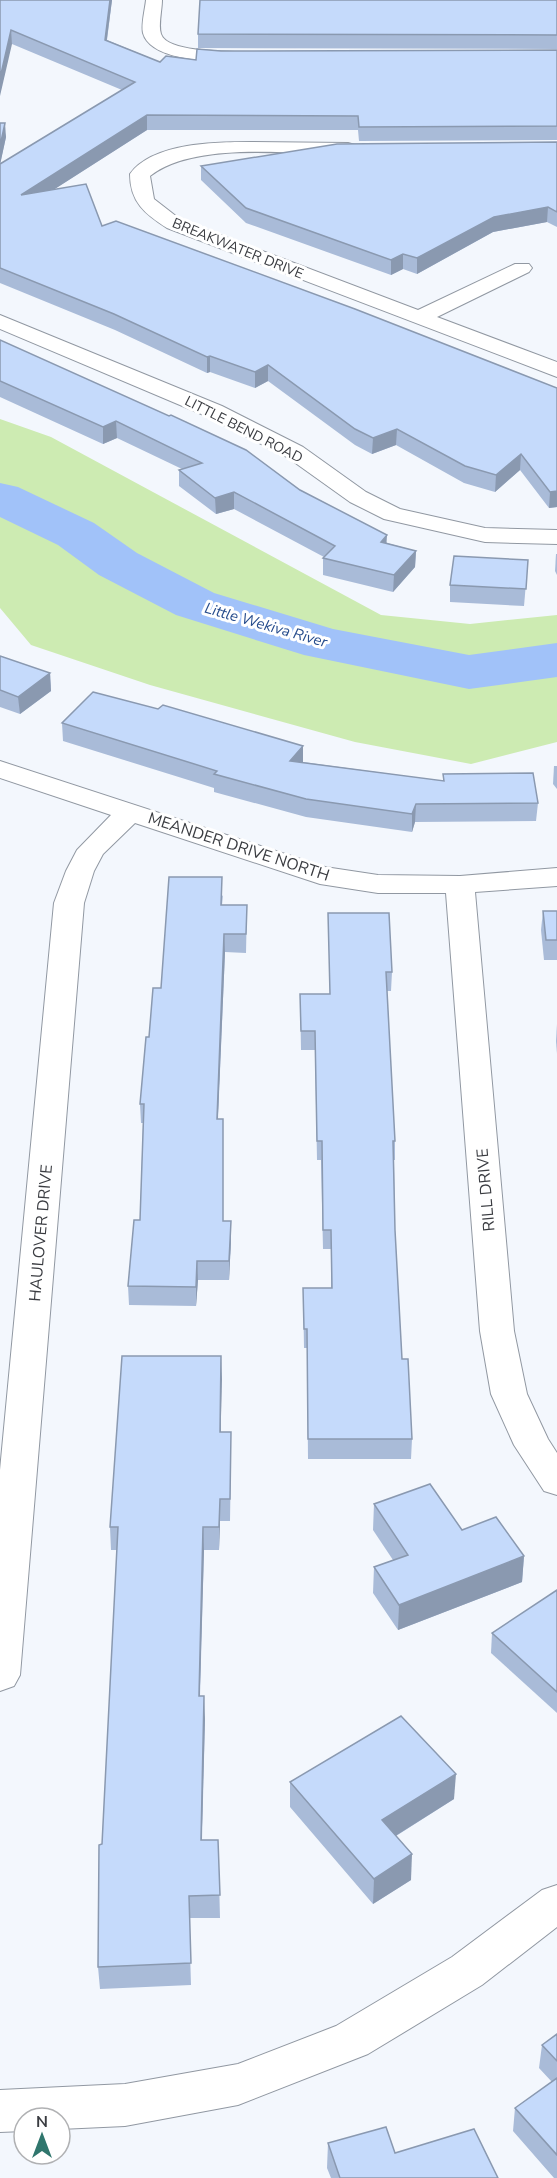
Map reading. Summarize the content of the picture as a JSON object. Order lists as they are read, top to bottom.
{
  "streets": {
    "street": [
      "BREAKWATER DRIVE",
      "LITTLE BEND ROAD",
      "MEANDER DRIVE NORTH",
      "RILL DRIVE",
      "HAULOVER DRIVE"
    ]
  },
  "crossings": [
    ["MEANDER DRIVE NORTH", "RILL DRIVE"],
    ["MEANDER DRIVE NORTH", "HAULOVER DRIVE"]
  ],
  "water": ["Little Wekiva River"],
  "north": "top"
}
